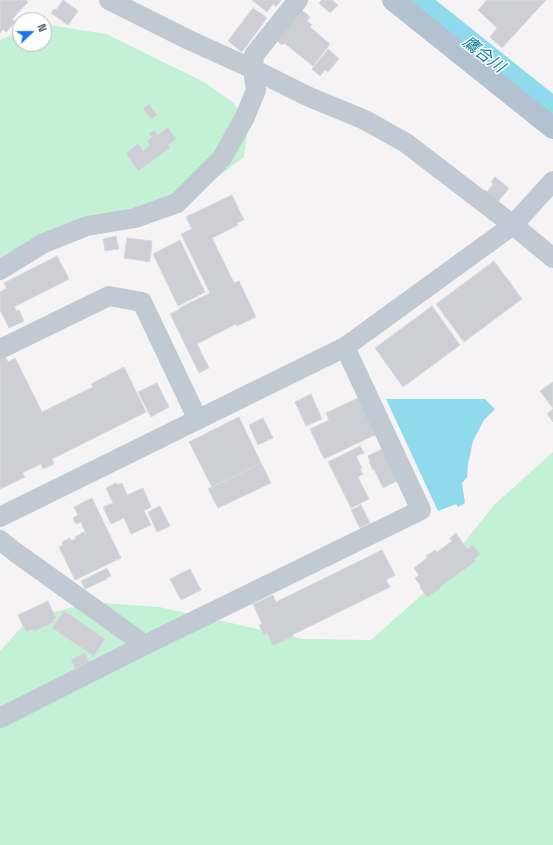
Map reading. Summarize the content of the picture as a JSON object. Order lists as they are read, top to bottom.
{
  "water": ["鷹合川"],
  "north": "right"
}
